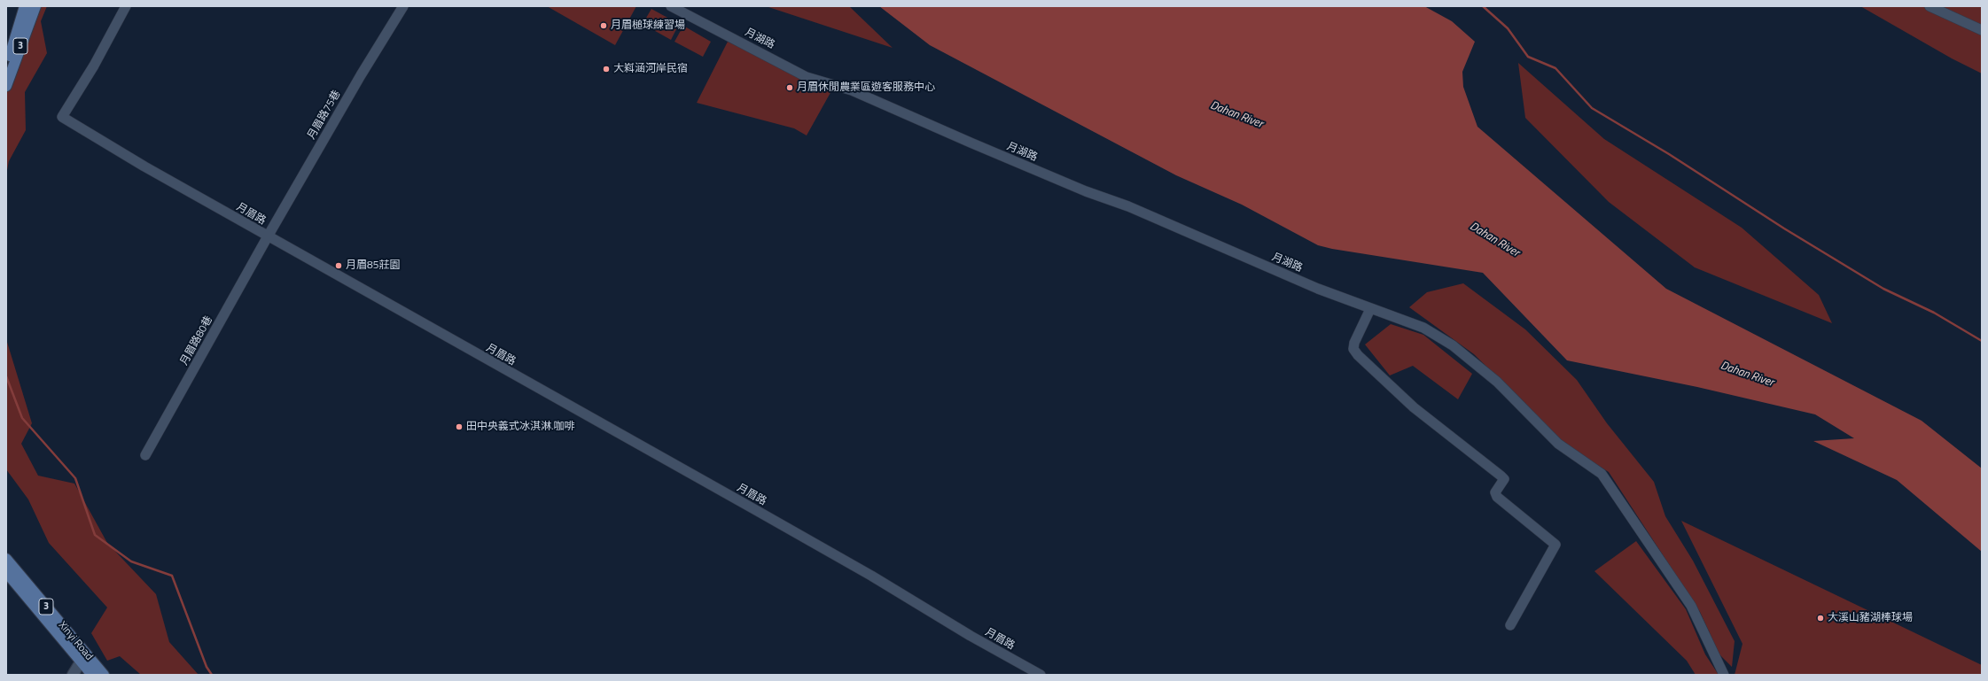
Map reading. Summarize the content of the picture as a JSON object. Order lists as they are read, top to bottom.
{
  "streets": {
    "main road": ["3", "Xinyi Road"],
    "street": [
      "月湖路",
      "月眉路75巷",
      "月眉路",
      "月眉路80巷"
    ]
  },
  "crossings": [
    ["月眉路75巷", "月眉路"],
    ["月眉路75巷", "月眉路80巷"],
    ["月眉路", "月眉路80巷"]
  ],
  "water": ["Dahan River"],
  "places": [
    "月眉槌球練習場",
    "大嵙涵河岸民宿",
    "月眉休閒農業區遊客服務中心",
    "月眉85莊園",
    "田中央義式冰淇淋.咖啡",
    "大溪山豬湖棒球場"
  ]
}
